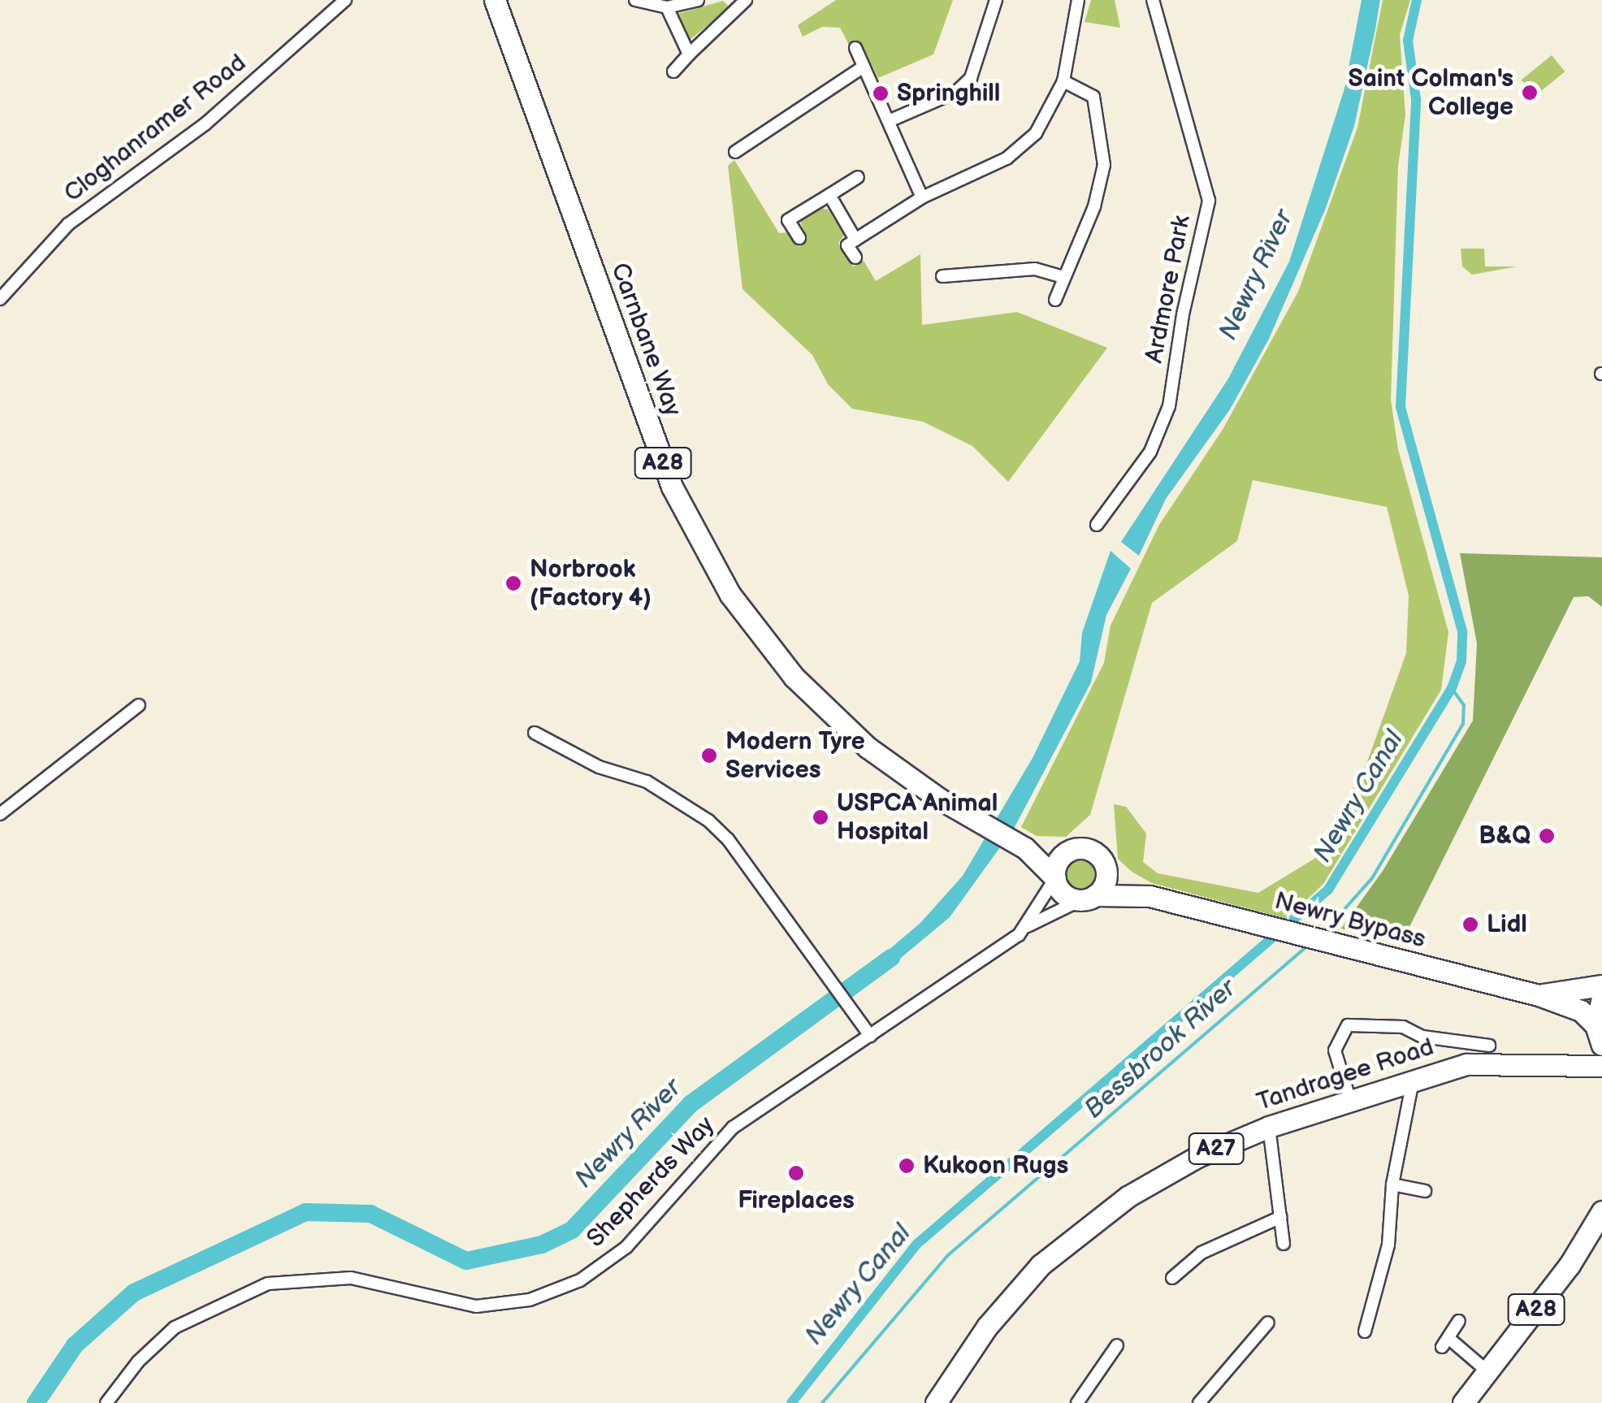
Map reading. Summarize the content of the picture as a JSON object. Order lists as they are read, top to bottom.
{
  "streets": {
    "highway": [
      "Carnbane Way",
      "A28",
      "Newry Bypass",
      "Tandragee Road",
      "A27"
    ],
    "street": ["Cloghanramer Road", "Ardmore Park", "Shepherds Way"]
  },
  "crossings": [
    ["Newry Bypass", "Tandragee Road"]
  ],
  "water": ["Newry River", "Newry Canal", "Bessbrook River"],
  "places": [
    "Saint Colman's College",
    "Springhill",
    "Norbrook (Factory 4)",
    "Modern Tyre Services",
    "USPCA Animal Hospital",
    "B&Q",
    "Lidl",
    "Kukoon Rugs",
    "Fireplaces"
  ]
}
